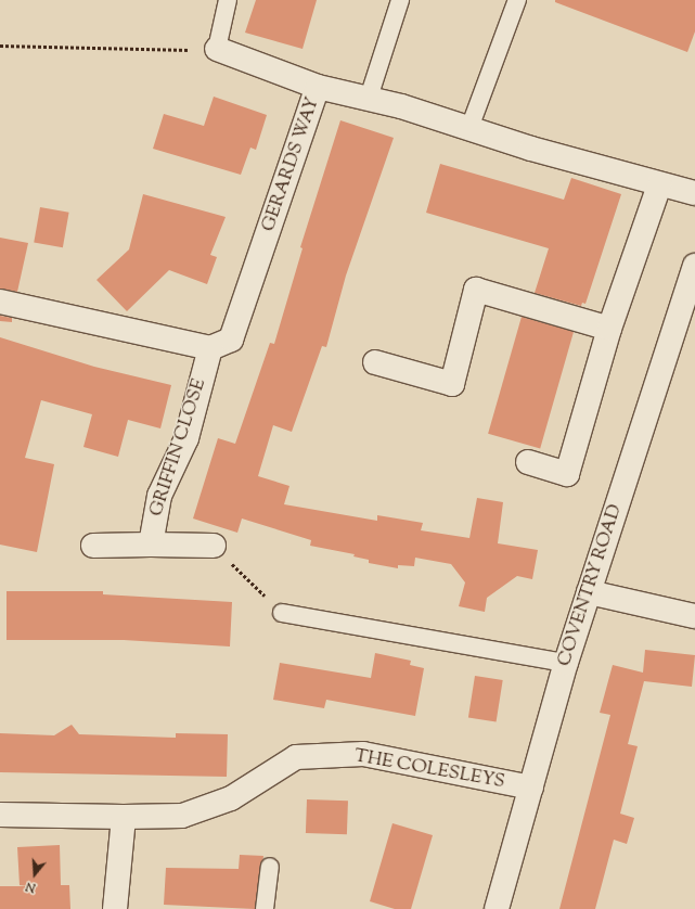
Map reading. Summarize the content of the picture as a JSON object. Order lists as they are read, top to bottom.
{
  "streets": {
    "street": [
      "GERARDS WAY",
      "GRIFFIN CLOSE",
      "COVENTRY ROAD",
      "THE COLESLEYS"
    ]
  },
  "crossings": [
    ["GERARDS WAY", "GRIFFIN CLOSE"],
    ["COVENTRY ROAD", "THE COLESLEYS"]
  ],
  "north": "bottom"
}
